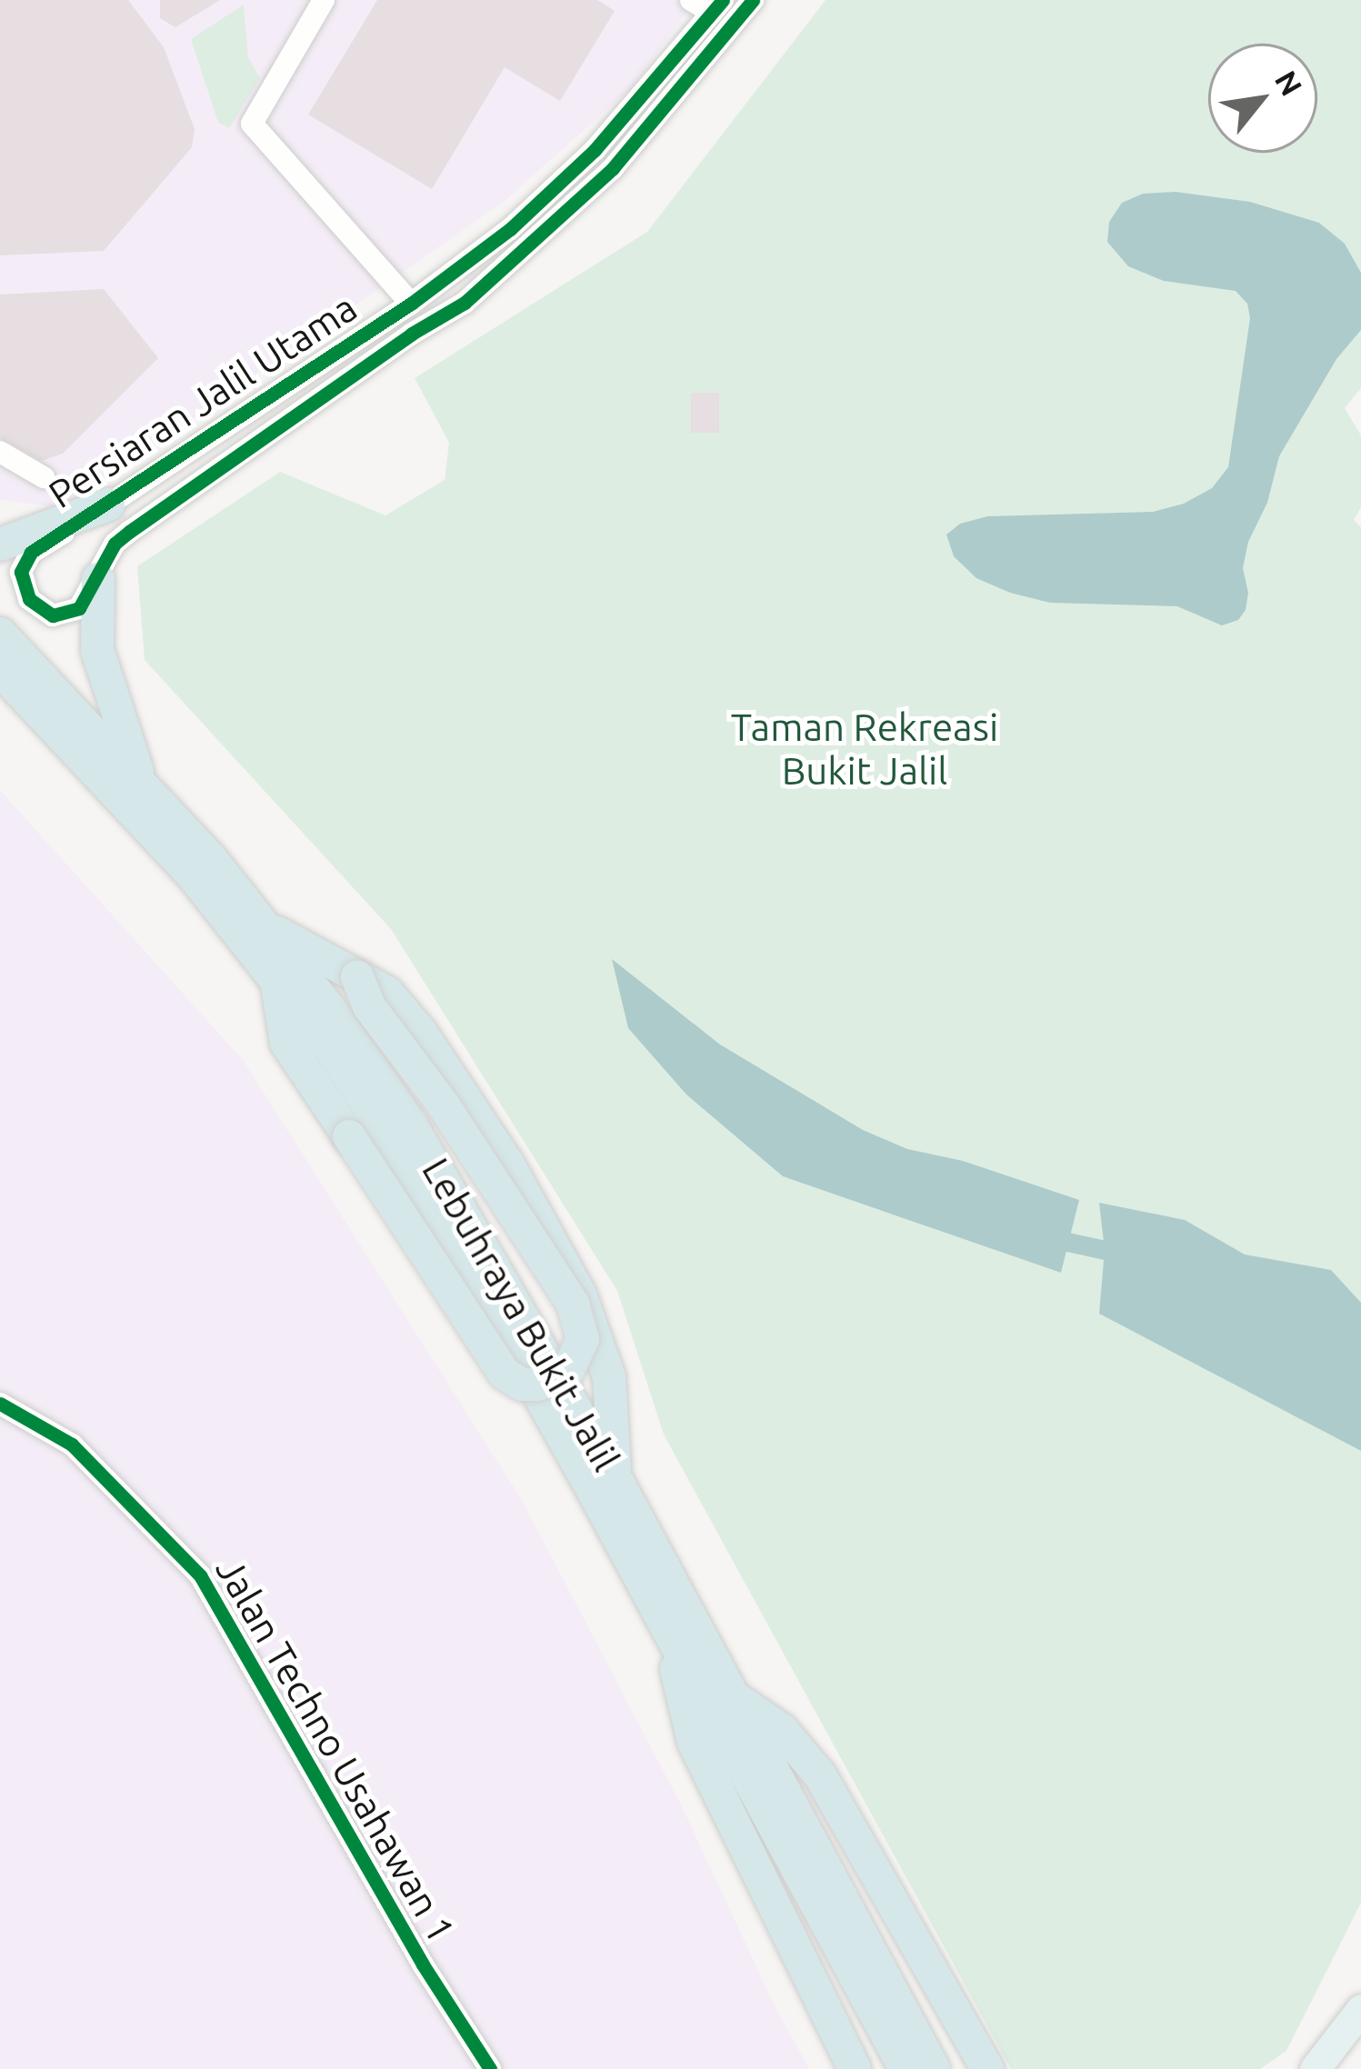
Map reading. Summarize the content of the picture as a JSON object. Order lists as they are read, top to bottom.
{
  "streets": {
    "highway": ["Lebuhraya Bukit Jalil"],
    "street": ["Persiaran Jalil Utama", "Jalan Techno Usahawan 1"]
  },
  "parks": ["Taman Rekreasi Bukit Jalil"],
  "north": "top right"
}
